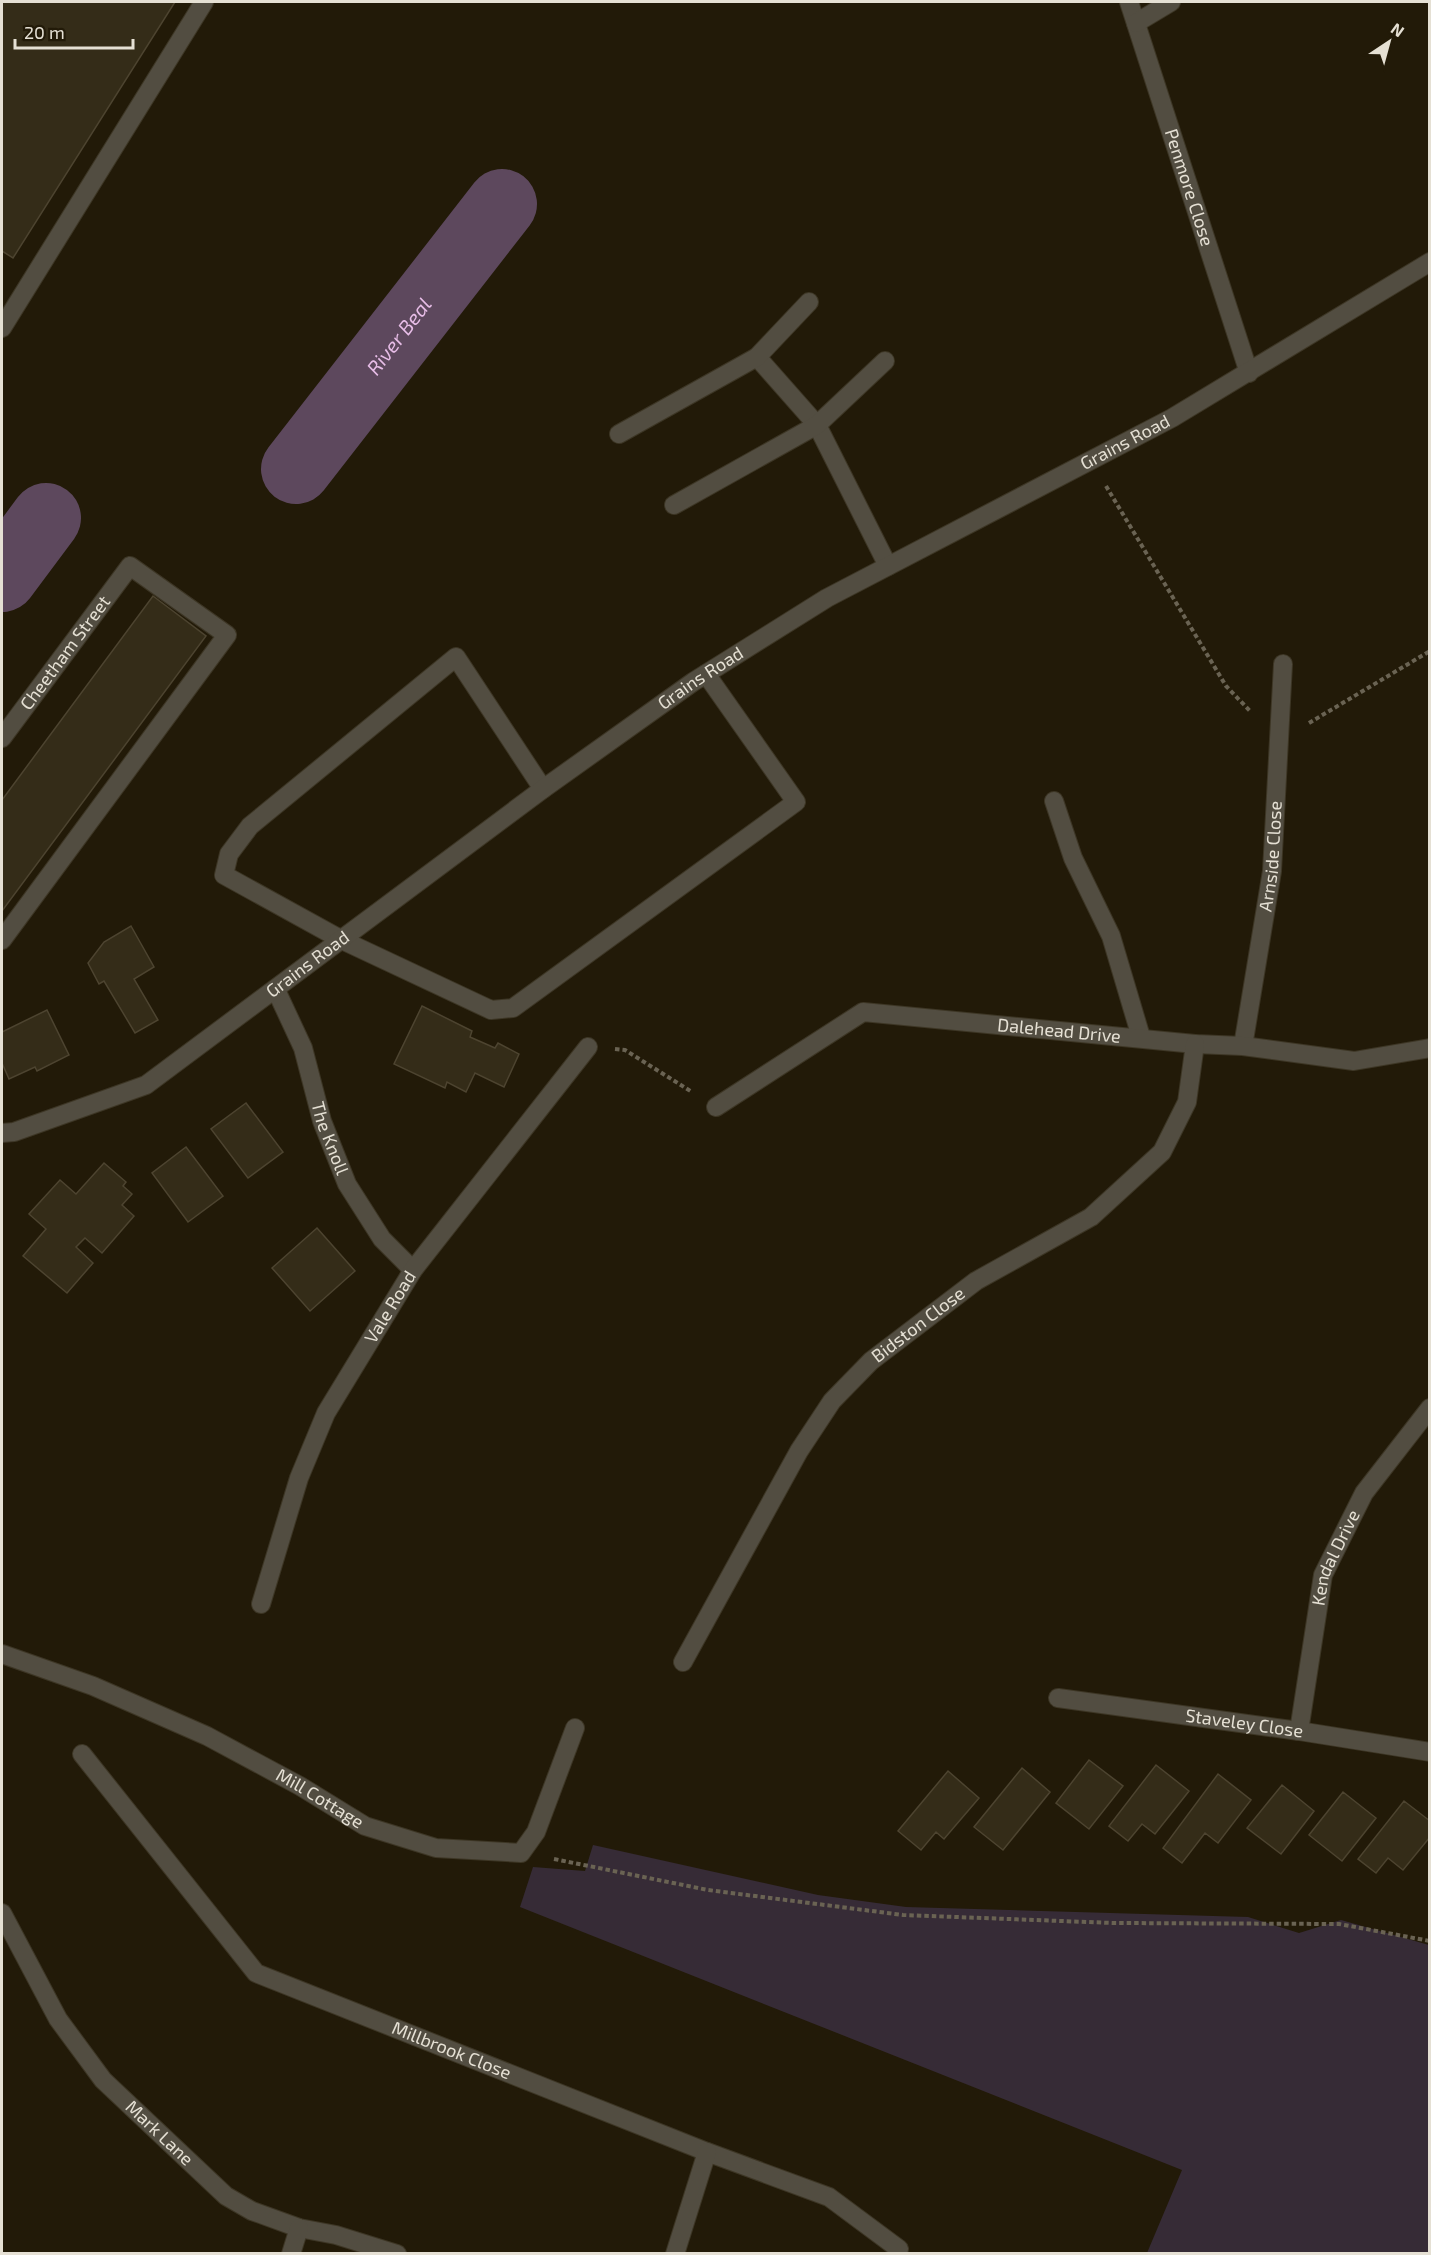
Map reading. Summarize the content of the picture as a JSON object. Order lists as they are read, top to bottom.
{
  "streets": {
    "street": [
      "Penmore Close",
      "Grains Road",
      "Cheetham Street",
      "Arnside Close",
      "Dalehead Drive",
      "The Knoll",
      "Vale Road",
      "Bidston Close",
      "Kendal Drive",
      "Staveley Close",
      "Mill Cottage",
      "Millbrook Close",
      "Mark Lane"
    ]
  },
  "crossings": [
    ["Penmore Close", "Grains Road"],
    ["Grains Road", "The Knoll"],
    ["Arnside Close", "Dalehead Drive"],
    ["Dalehead Drive", "Bidston Close"],
    ["The Knoll", "Vale Road"],
    ["Kendal Drive", "Staveley Close"]
  ],
  "water": ["River Beal"],
  "scale_bar": "20 m",
  "north": "top right"
}
